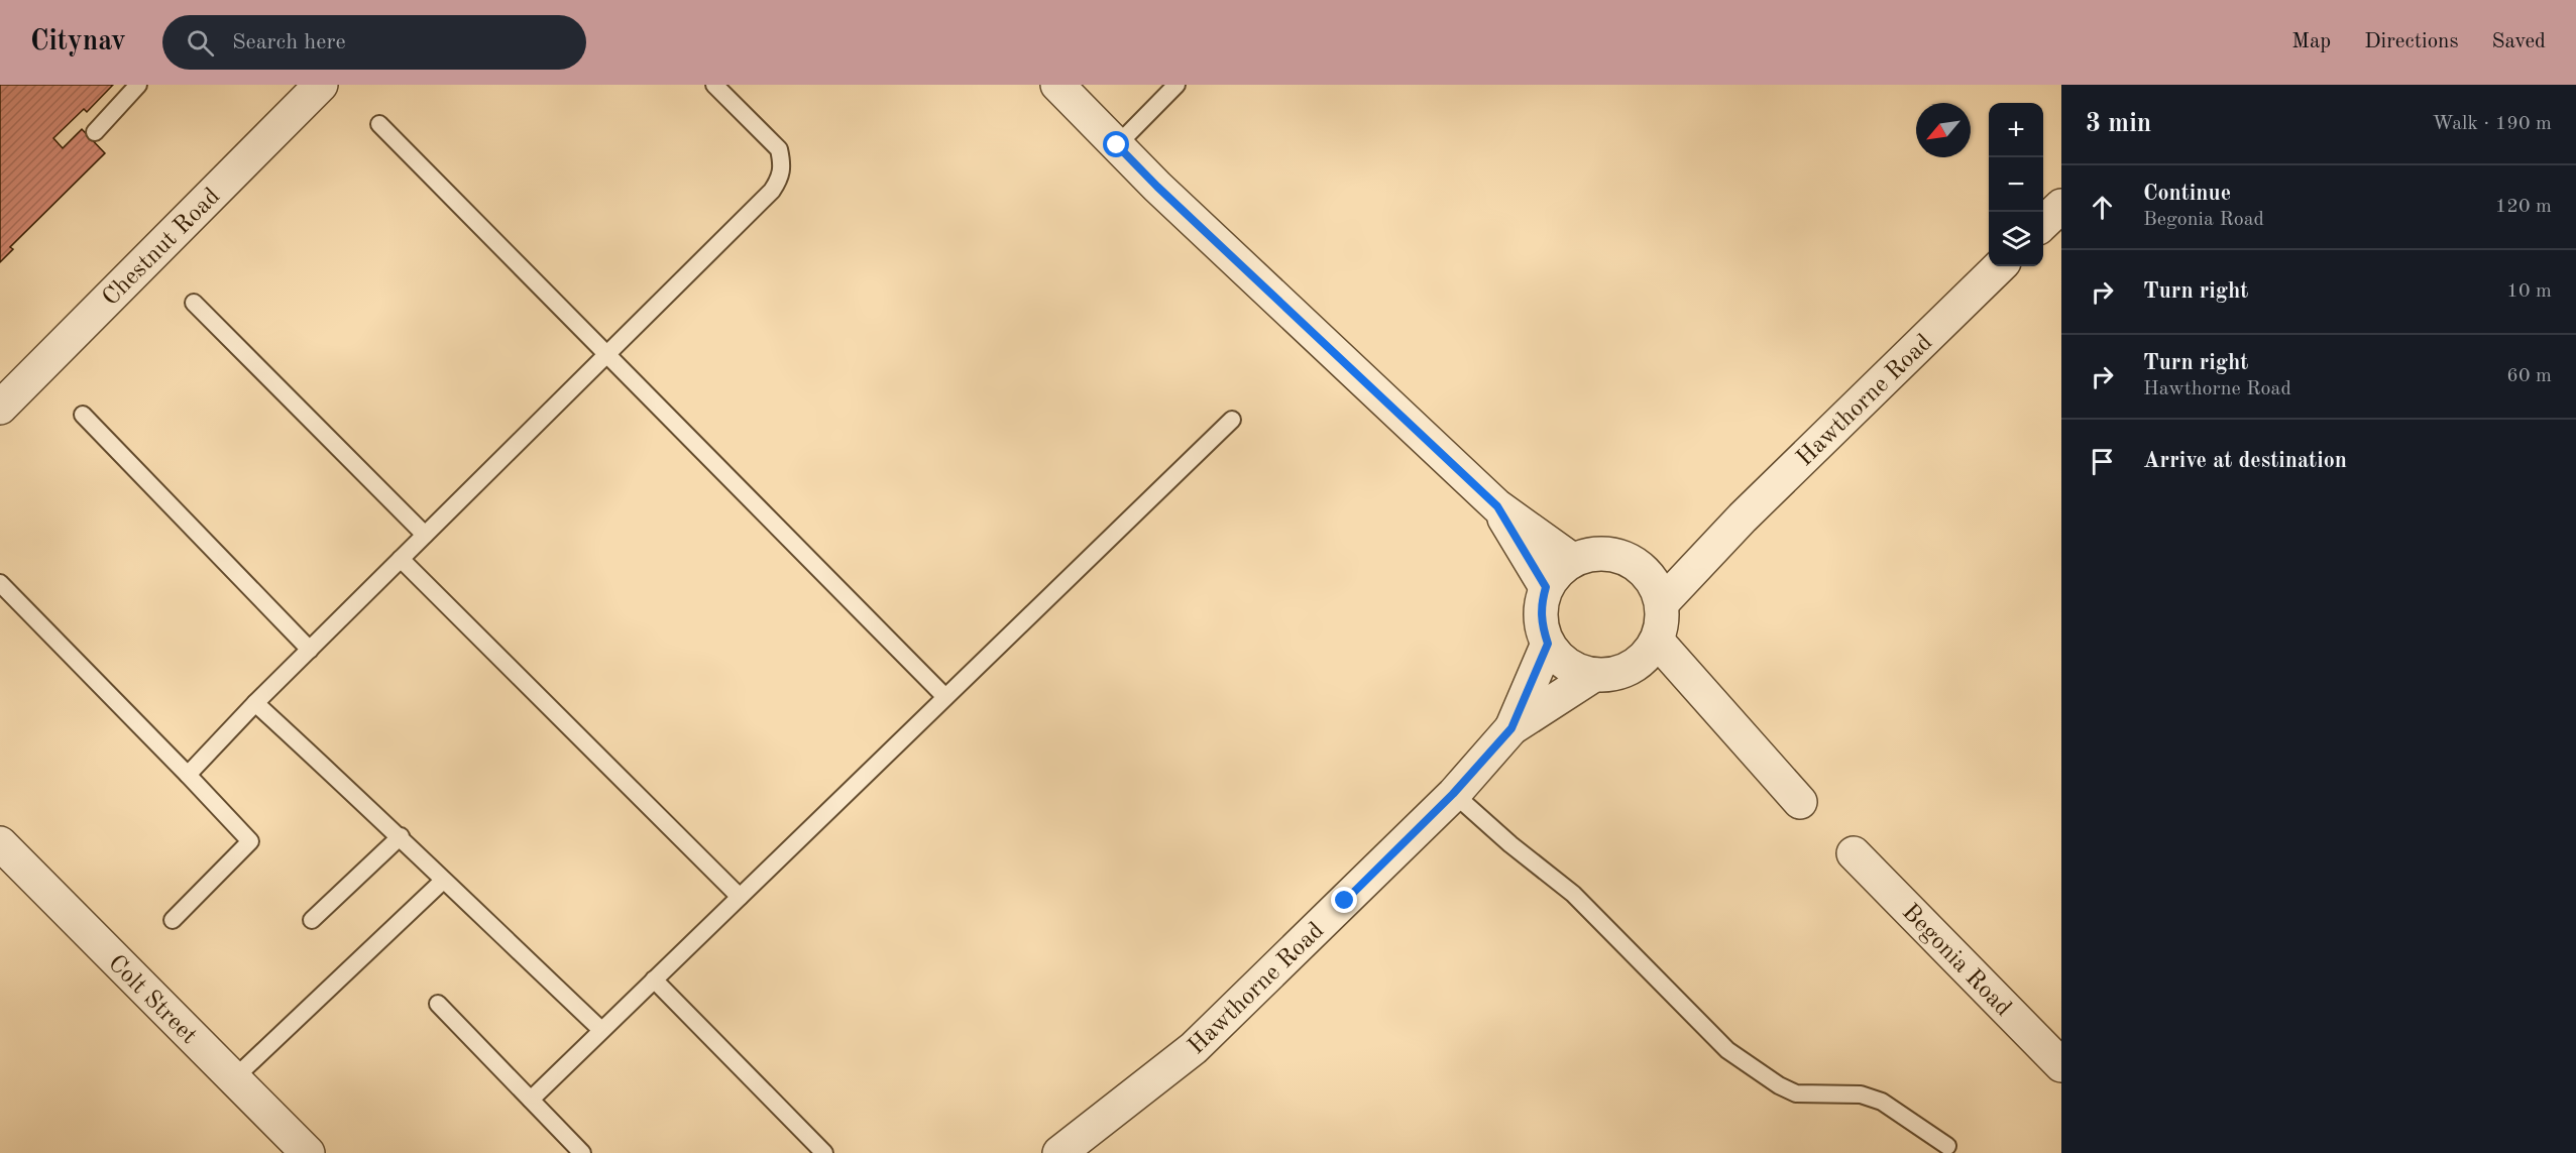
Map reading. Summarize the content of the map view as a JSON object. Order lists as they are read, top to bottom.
{
  "streets": {
    "street": [
      "Chestnut Road",
      "Hawthorne Road",
      "Begonia Road",
      "Colt Street"
    ]
  },
  "north": "bottom left",
  "page": {
    "header": "Citynav",
    "search": "Search here",
    "nav": ["Map", "Directions", "Saved"],
    "heading": ["3 min", "Walk · 190 m"],
    "map_buttons": ["+", "−"],
    "list": [
      ["Continue", "Begonia Road", "120 m"],
      ["Turn right", "10 m"],
      ["Turn right", "Hawthorne Road", "60 m"],
      "Arrive at destination"
    ]
  }
}
